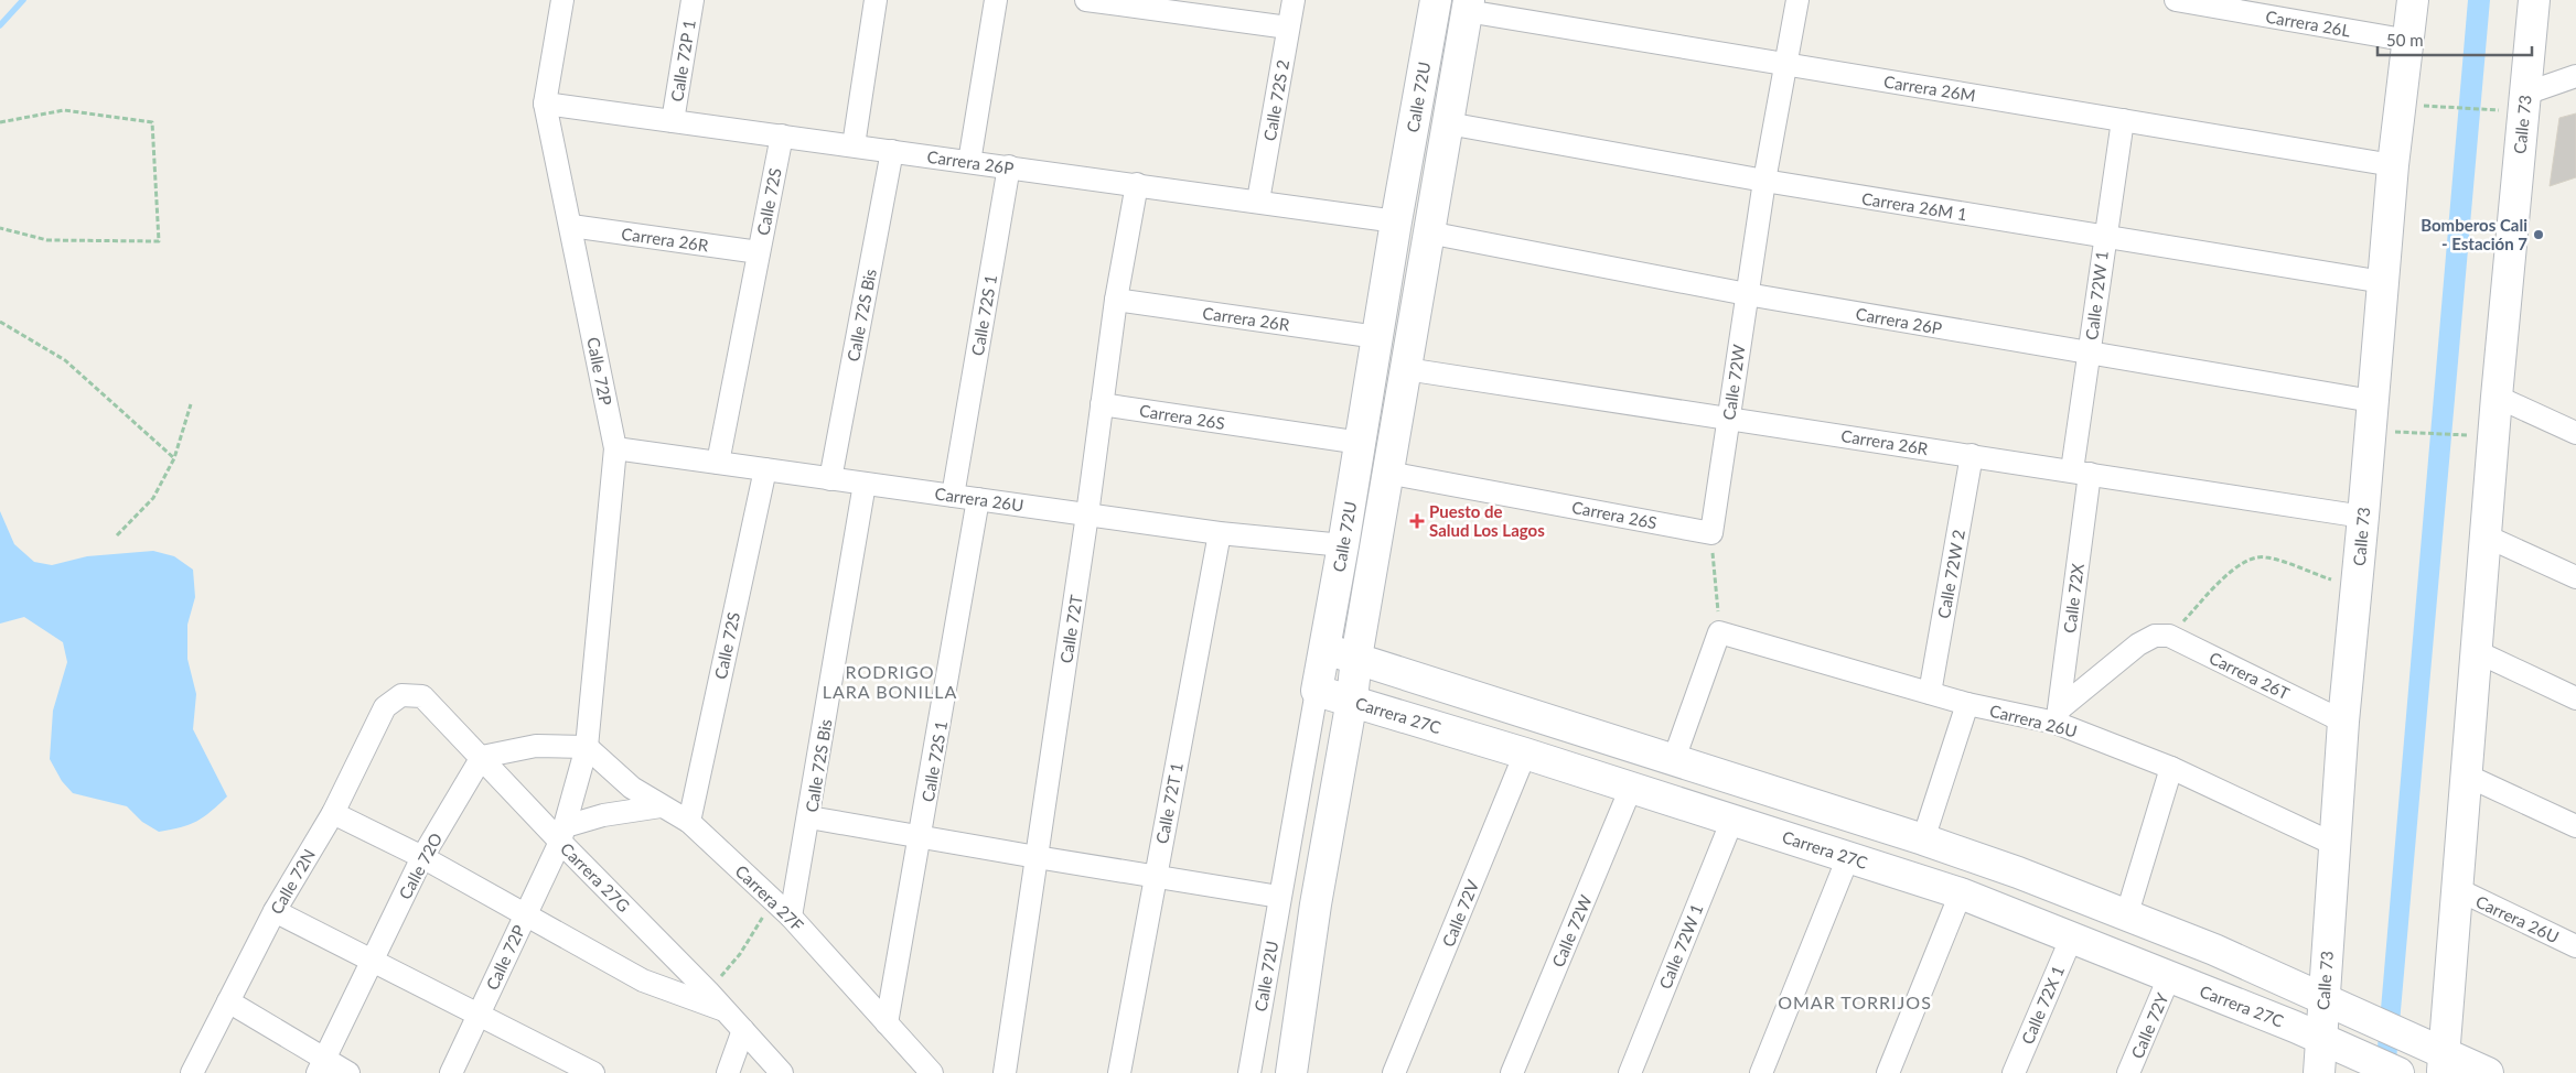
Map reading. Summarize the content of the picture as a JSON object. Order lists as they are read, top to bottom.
{
  "streets": {
    "street": [
      "Carrera 26L",
      "Calle 72P 1",
      "Carrera 26M",
      "Calle 72U",
      "Calle 72S 2",
      "Calle 73",
      "Carrera 26P",
      "Calle 72S",
      "Carrera 26M 1",
      "Carrera 26R",
      "Calle 72W 1",
      "Calle 72S Bis",
      "Calle 72S 1",
      "Calle 72P",
      "Calle 72W",
      "Carrera 26S",
      "Carrera 26U",
      "Calle 72W 2",
      "Calle 72X",
      "Calle 72T",
      "Carrera 26T",
      "Carrera 27C",
      "Calle 72T 1",
      "Calle 72O",
      "Carrera 27G",
      "Calle 72N",
      "Carrera 27F",
      "Calle 72V",
      "Calle 72X 1",
      "Calle 72Y"
    ]
  },
  "crossings": [
    ["Carrera 26L", "Calle 73"],
    ["Calle 72P 1", "Carrera 26P"],
    ["Carrera 26M", "Calle 72U"],
    ["Carrera 26M", "Calle 73"],
    ["Carrera 26M", "Calle 72W 1"],
    ["Carrera 26M", "Calle 72W"],
    ["Calle 72U", "Carrera 26P"],
    ["Calle 72U", "Carrera 26M 1"],
    ["Calle 72U", "Carrera 26R"],
    ["Calle 72U", "Carrera 26S"],
    ["Calle 72U", "Carrera 26U"],
    ["Calle 72U", "Carrera 27C"],
    ["Calle 72S 2", "Carrera 26P"],
    ["Calle 73", "Carrera 26P"],
    ["Calle 73", "Carrera 26M 1"],
    ["Calle 73", "Carrera 26R"],
    ["Calle 73", "Carrera 26U"],
    ["Calle 73", "Carrera 26T"],
    ["Calle 73", "Carrera 27C"],
    ["Carrera 26P", "Calle 72S"],
    ["Carrera 26P", "Calle 72W 1"],
    ["Carrera 26P", "Calle 72S Bis"],
    ["Carrera 26P", "Calle 72S 1"],
    ["Carrera 26P", "Calle 72P"],
    ["Carrera 26P", "Calle 72W"],
    ["Carrera 26P", "Calle 72T"],
    ["Calle 72S", "Carrera 26R"],
    ["Calle 72S", "Carrera 26U"],
    ["Calle 72S", "Carrera 27F"],
    ["Carrera 26M 1", "Calle 72W 1"],
    ["Carrera 26M 1", "Calle 72W"],
    ["Carrera 26R", "Calle 72W 1"],
    ["Carrera 26R", "Calle 72P"],
    ["Carrera 26R", "Calle 72W"],
    ["Carrera 26R", "Calle 72W 2"],
    ["Carrera 26R", "Calle 72X"],
    ["Carrera 26R", "Calle 72T"],
    ["Calle 72W 1", "Calle 72X"],
    ["Calle 72W 1", "Carrera 27C"],
    ["Calle 72S Bis", "Carrera 26U"],
    ["Calle 72S Bis", "Carrera 27F"],
    ["Calle 72S 1", "Carrera 26U"],
    ["Calle 72S 1", "Carrera 27F"],
    ["Calle 72P", "Carrera 26U"],
    ["Calle 72P", "Carrera 27G"],
    ["Calle 72P", "Carrera 27F"],
    ["Calle 72W", "Carrera 26S"],
    ["Calle 72W", "Carrera 27C"],
    ["Carrera 26S", "Calle 72T"],
    ["Carrera 26U", "Calle 72W 2"],
    ["Carrera 26U", "Calle 72X"],
    ["Carrera 26U", "Calle 72T"],
    ["Carrera 26U", "Calle 72T 1"],
    ["Carrera 27C", "Calle 72V"],
    ["Carrera 27C", "Calle 72X 1"],
    ["Carrera 27C", "Calle 72Y"],
    ["Calle 72O", "Carrera 27G"],
    ["Carrera 27G", "Calle 72N"]
  ],
  "districts": ["RODRIGO LARA BONILLA", "OMAR TORRIJOS"],
  "places": {
    "other": ["Bomberos Cali - Estación 7"],
    "health": ["Puesto de Salud Los Lagos"]
  },
  "scale_bar": "50 m"
}
